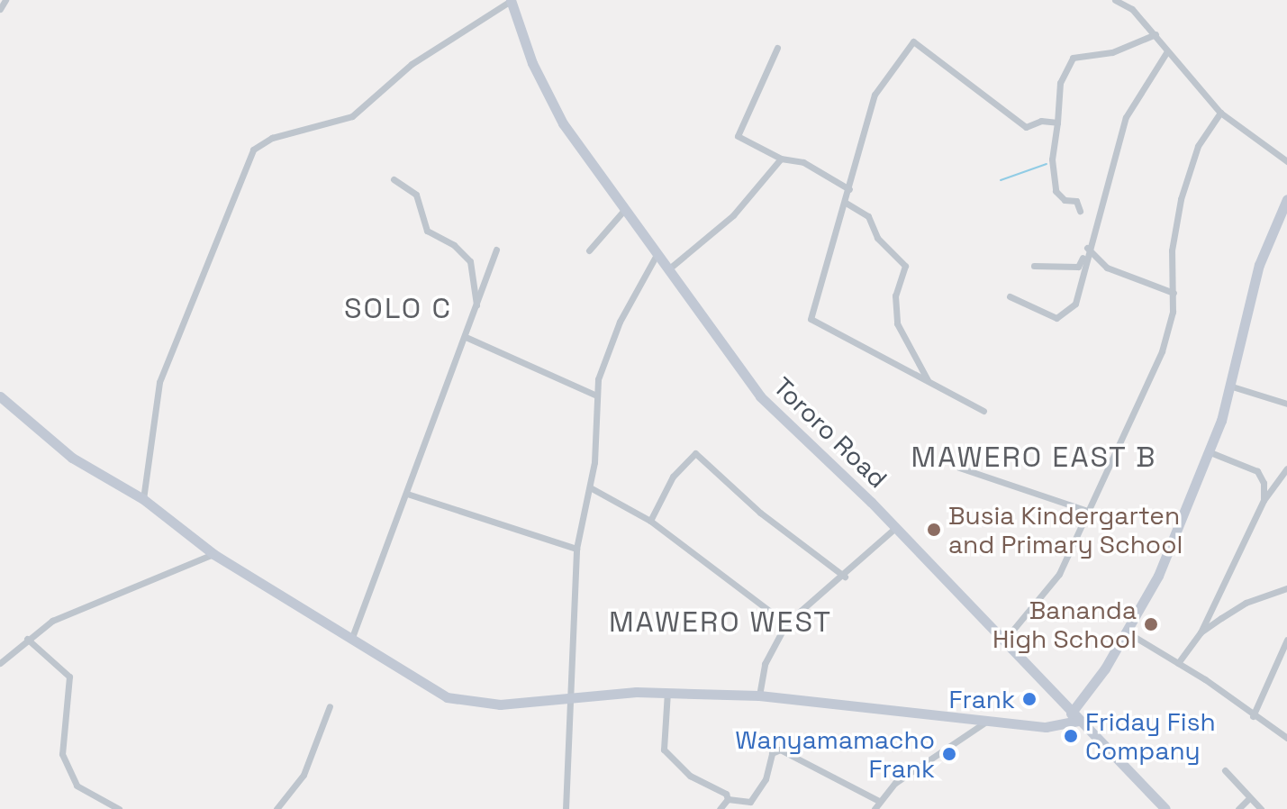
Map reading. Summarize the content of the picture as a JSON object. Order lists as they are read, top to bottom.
{
  "streets": {
    "main road": ["Tororo Road"]
  },
  "districts": ["SOLO C", "MAWERO EAST B", "MAWERO WEST"],
  "places": [
    "Busia Kindergarten and Primary School",
    "Bananda High School",
    "Frank",
    "Friday Fish Company",
    "Wanyamamacho Frank"
  ]
}
